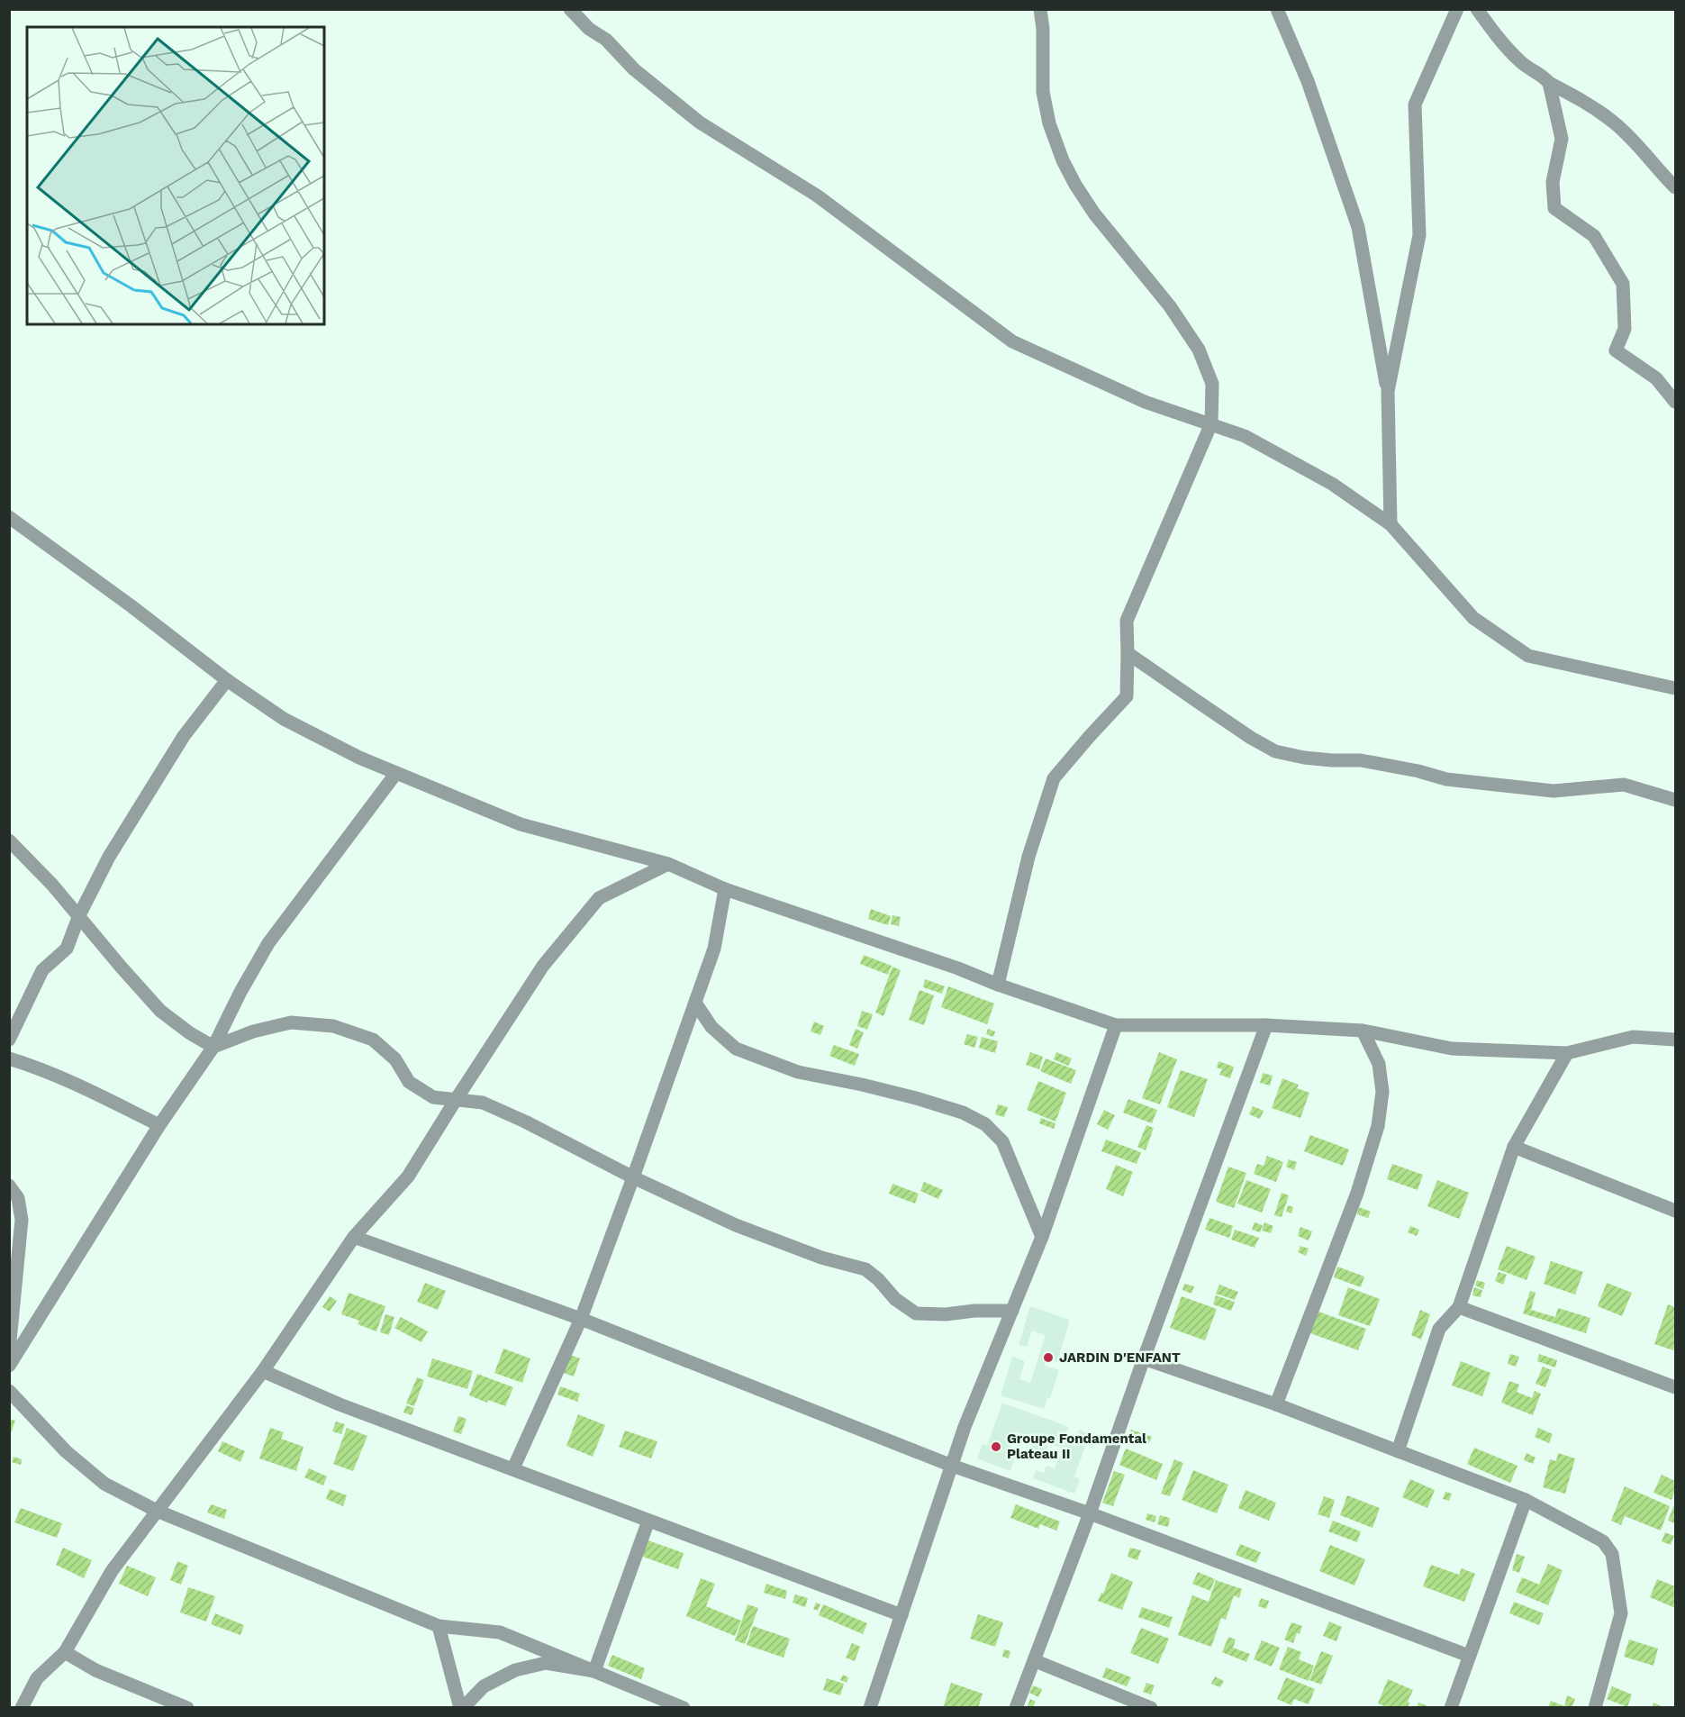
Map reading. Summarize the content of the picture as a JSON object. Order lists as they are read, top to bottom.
{
  "places": ["JARDIN D'ENFANT", "Groupe Fondamental Plateau II"]
}
